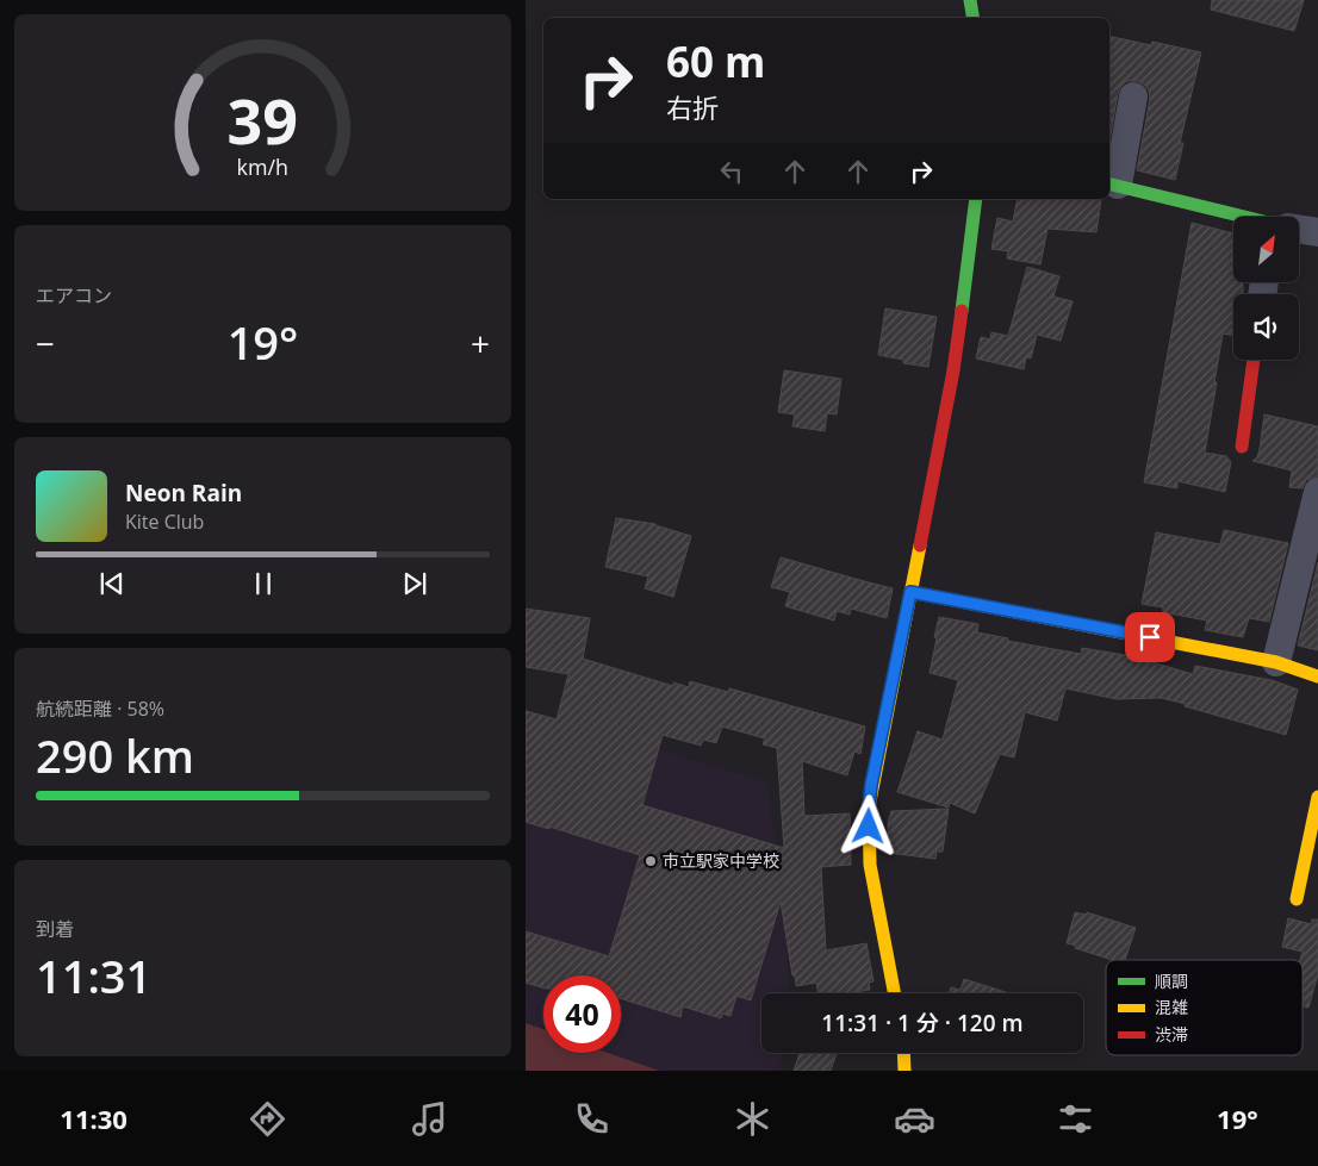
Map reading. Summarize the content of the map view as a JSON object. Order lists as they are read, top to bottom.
{
  "places": ["市立駅家中学校"],
  "legend": ["順調", "混雑", "渋滞"],
  "north": "top right",
  "page": {
    "turn": ["60 m", "右折"],
    "tile": [
      "エアコン",
      ["航続距離 · 58%", "290 km"],
      ["到着", "11:31"]
    ],
    "heat": ["−", "19°", "+"],
    "song": ["Neon Rain", "Kite Club"],
    "limit": "40",
    "trip": "11:31 · 1 分 · 120 m",
    "tabs": ["11:30", "19°"],
    "gauge": ["39", "km/h"]
  }
}
